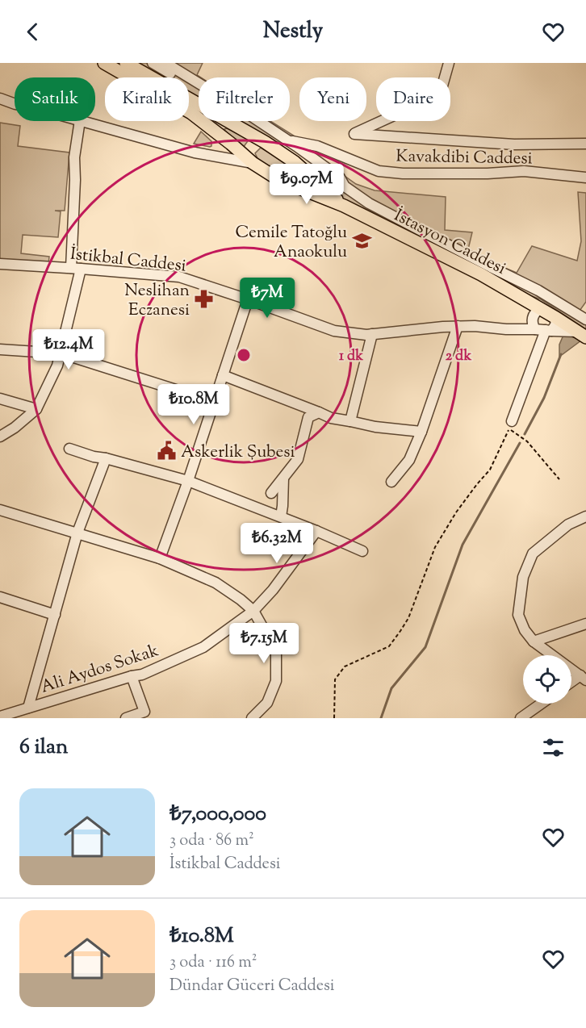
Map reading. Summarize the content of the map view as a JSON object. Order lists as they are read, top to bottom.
{
  "streets": {
    "main road": ["İstasyon Caddesi"],
    "street": ["Kavakdibi Caddesi", "İstikbal Caddesi", "Ali Aydos Sokak"]
  },
  "places": {
    "school or university": ["Cemile Tatoğlu Anaokulu"],
    "pharmacy": ["Neslihan Eczanesi"],
    "public building": ["Askerlik Şubesi"]
  },
  "page": {
    "header": "Nestly",
    "chip": [
      "Satılık",
      "Kiralık",
      "Filtreler",
      "Yeni",
      "Daire"
    ],
    "price": [
      "₺9.07M",
      "₺7M",
      "₺12.4M",
      "₺10.8M",
      "₺6.32M",
      "₺7.15M"
    ],
    "heading": "6 ilan",
    "list": [
      {
        "name": "₺7,000,000",
        "note": "3 oda · 86 m² · İstikbal Caddesi"
      },
      {
        "name": "₺10.8M",
        "note": "3 oda · 116 m² · Dündar Güceri Caddesi"
      }
    ]
  },
  "rings": ["1 dk", "2 dk"]
}
